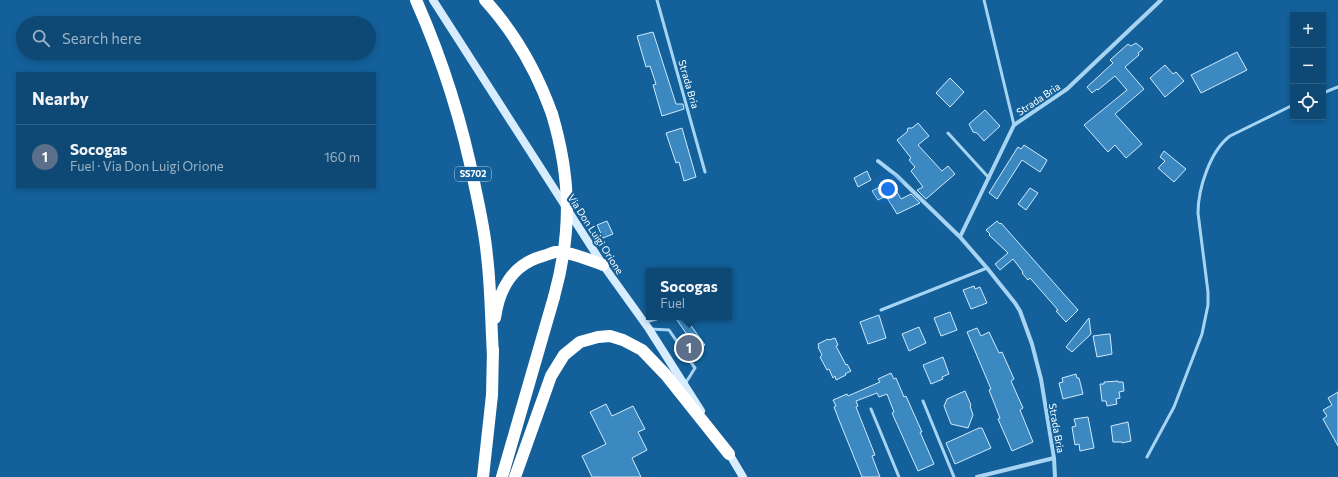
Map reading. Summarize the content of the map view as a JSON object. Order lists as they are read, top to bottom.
{
  "streets": {
    "highway": ["SS702"],
    "main road": ["Via Don Luigi Orione"],
    "street": ["Strada Bria"]
  },
  "crossings": [
    ["SS702", "Via Don Luigi Orione"]
  ],
  "page": {
    "map_buttons": ["+", "−"],
    "search": "Search here",
    "heading": "Nearby",
    "list": [
      {
        "mark": "1",
        "name": "Socogas",
        "note": "Fuel · Via Don Luigi Orione",
        "value": "160 m"
      }
    ],
    "popup": ["Socogas", "Fuel"],
    "pins": "1"
  }
}
